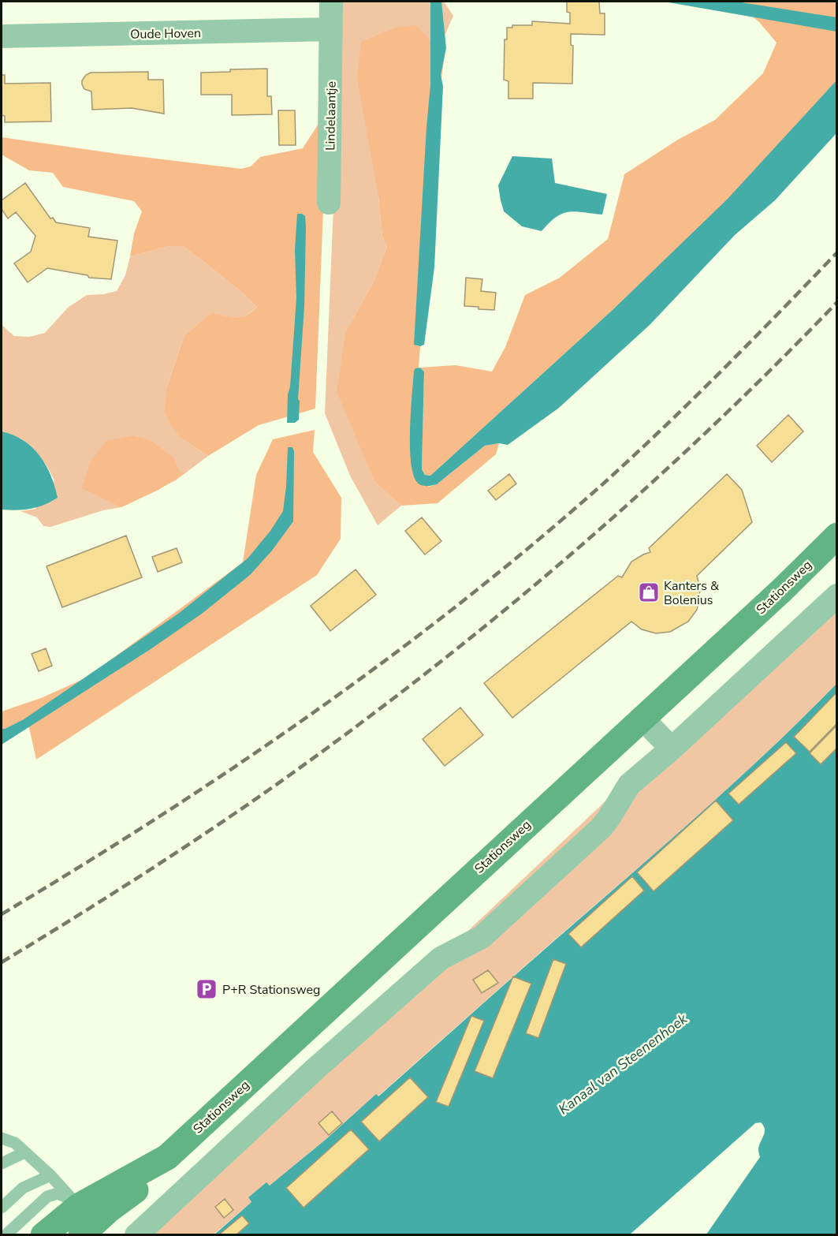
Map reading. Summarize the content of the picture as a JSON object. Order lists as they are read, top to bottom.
{
  "streets": {
    "main road": ["Stationsweg"],
    "street": ["Oude Hoven", "Lindelaantje"]
  },
  "crossings": [
    ["Oude Hoven", "Lindelaantje"]
  ],
  "water": ["Kanaal van Steenenhoek"],
  "places": {
    "shop": ["Kanters & Bolenius"],
    "parking": ["P+R Stationsweg"]
  }
}
